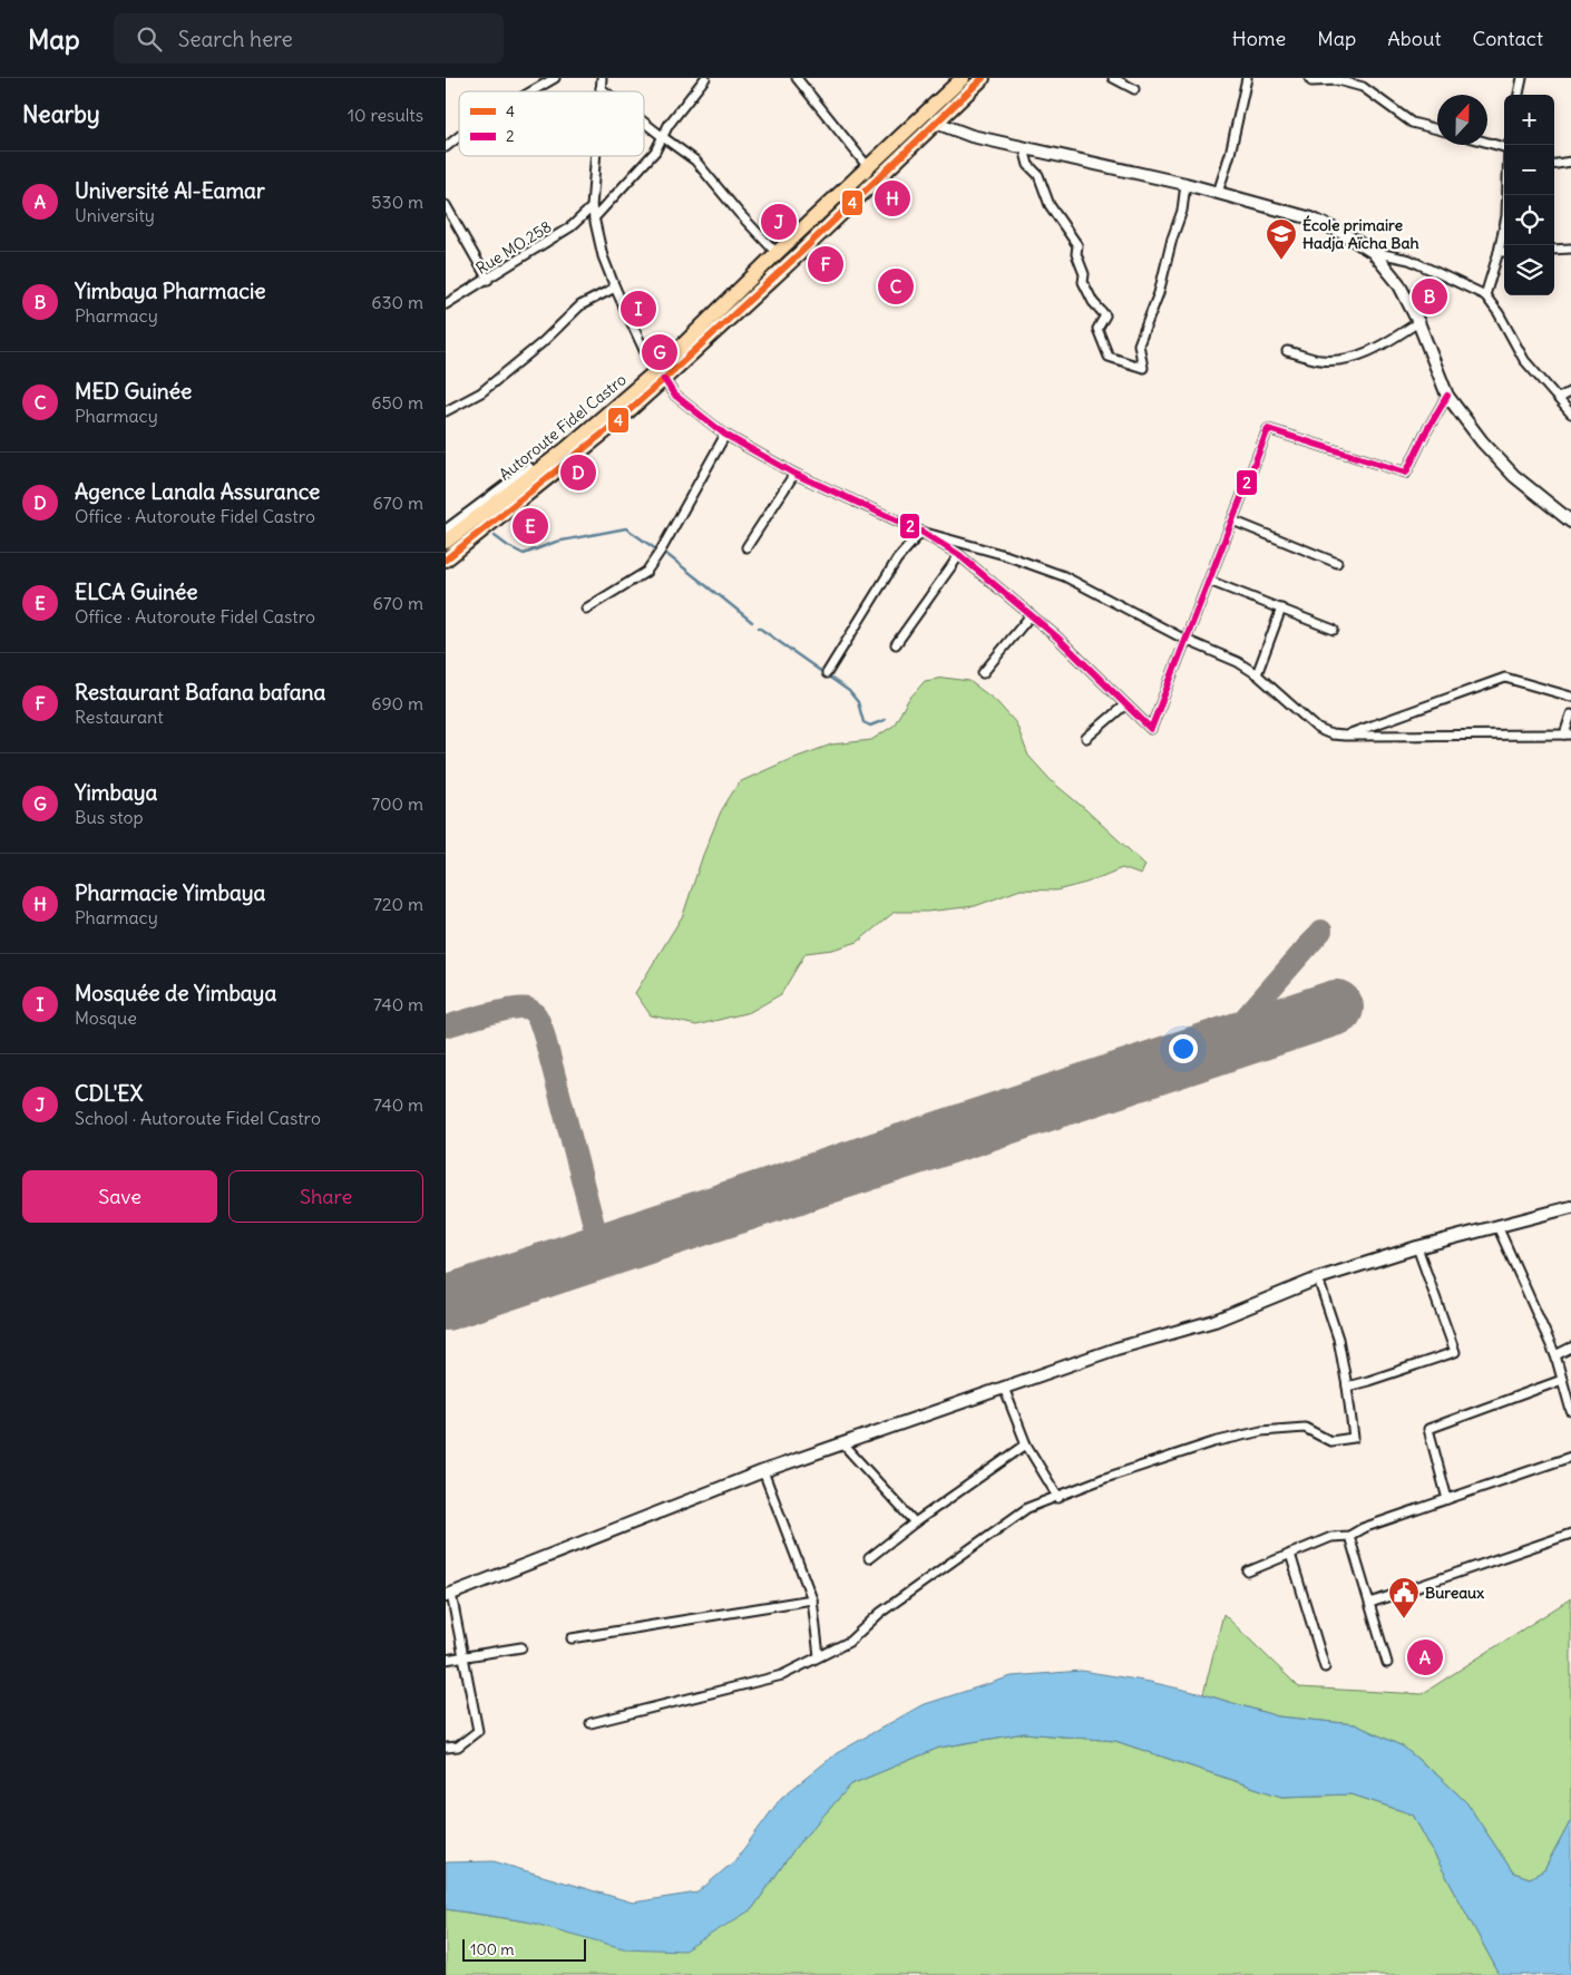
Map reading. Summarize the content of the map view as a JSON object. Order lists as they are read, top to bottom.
{
  "streets": {
    "highway": ["Autoroute Fidel Castro"],
    "street": ["Rue MO.258"]
  },
  "places": {
    "school or university": ["École primaire Hadja Aïcha Bah"],
    "public building": ["Bureaux"]
  },
  "lines": ["transit line 4", "transit line 2"],
  "legend": ["4", "2"],
  "scale_bar": "100 m",
  "north": "top",
  "page": {
    "header": "Map",
    "search": "Search here",
    "nav": [
      "Home",
      "Map",
      "About",
      "Contact"
    ],
    "heading": ["Nearby", "10 results"],
    "map_buttons": ["+", "−"],
    "list": [
      {
        "mark": "A",
        "name": "Université Al-Eamar",
        "note": "University",
        "value": "530 m"
      },
      {
        "mark": "B",
        "name": "Yimbaya Pharmacie",
        "note": "Pharmacy",
        "value": "630 m"
      },
      {
        "mark": "C",
        "name": "MED Guinée",
        "note": "Pharmacy",
        "value": "650 m"
      },
      {
        "mark": "D",
        "name": "Agence Lanala Assurance",
        "note": "Office · Autoroute Fidel Castro",
        "value": "670 m"
      },
      {
        "mark": "E",
        "name": "ELCA Guinée",
        "note": "Office · Autoroute Fidel Castro",
        "value": "670 m"
      },
      {
        "mark": "F",
        "name": "Restaurant Bafana bafana",
        "note": "Restaurant",
        "value": "690 m"
      },
      {
        "mark": "G",
        "name": "Yimbaya",
        "note": "Bus stop",
        "value": "700 m"
      },
      {
        "mark": "H",
        "name": "Pharmacie Yimbaya",
        "note": "Pharmacy",
        "value": "720 m"
      },
      {
        "mark": "I",
        "name": "Mosquée de Yimbaya",
        "note": "Mosque",
        "value": "740 m"
      },
      {
        "mark": "J",
        "name": "CDL'EX",
        "note": "School · Autoroute Fidel Castro",
        "value": "740 m"
      }
    ],
    "pins": [
      "H",
      "J",
      "F",
      "C",
      "B",
      "I",
      "G",
      "D",
      "E",
      "A"
    ],
    "buttons": ["Save", "Share"],
    "scale": "100 m"
  }
}
